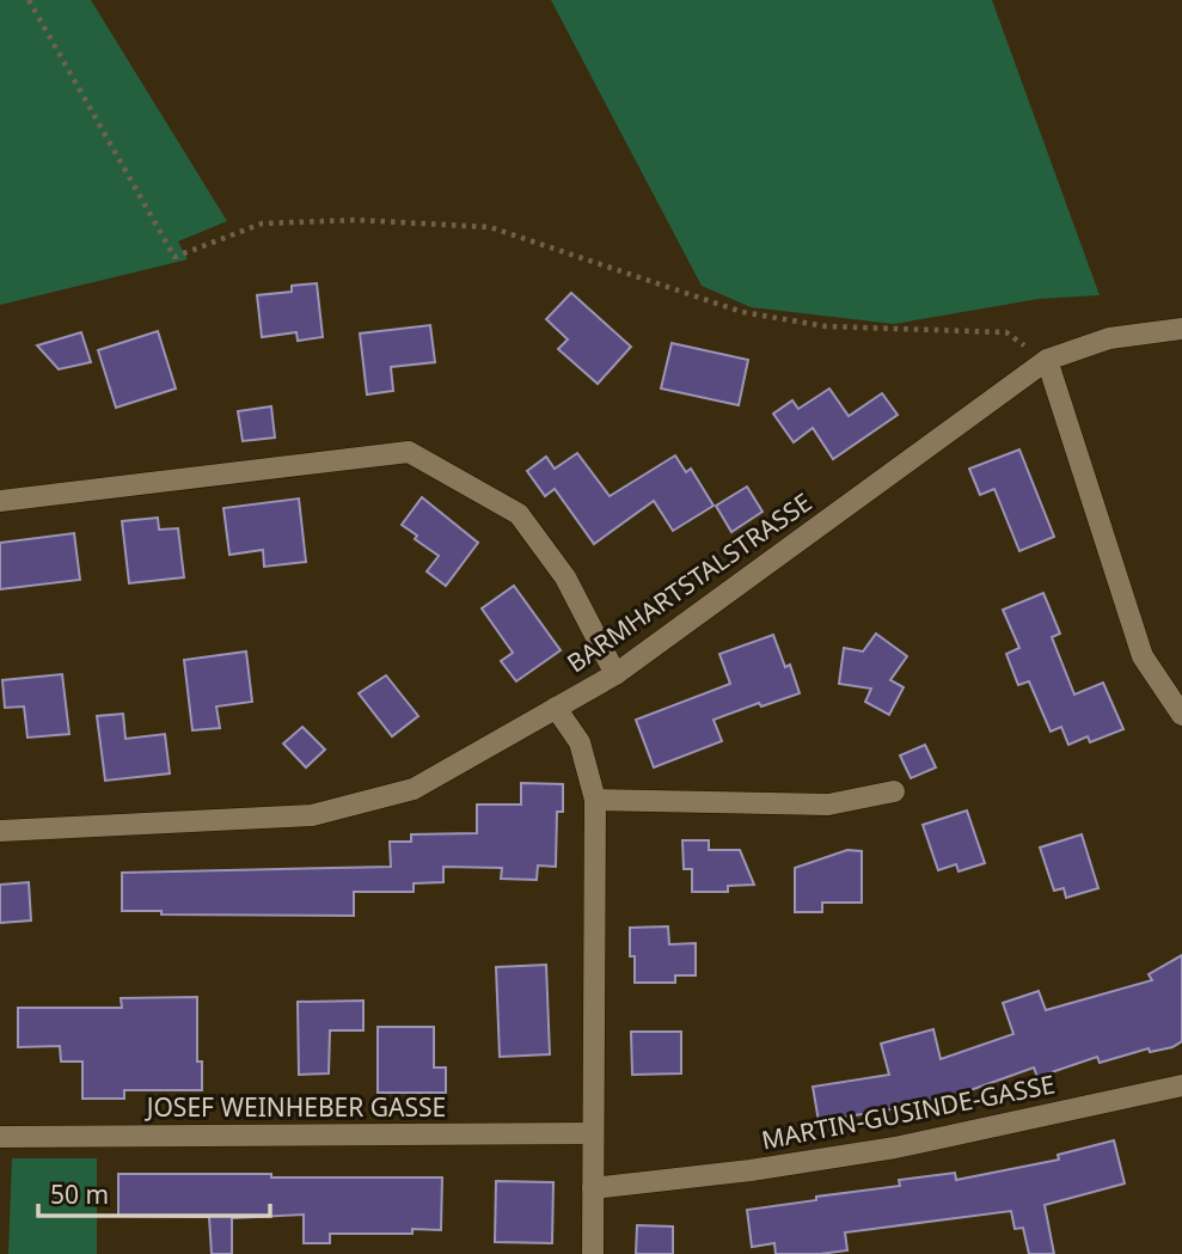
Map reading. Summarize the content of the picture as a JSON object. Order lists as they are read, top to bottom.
{
  "streets": {
    "street": ["BARMHARTSTALSTRASSE", "JOSEF WEINHEBER GASSE", "MARTIN-GUSINDE-GASSE"]
  },
  "scale_bar": "50 m"
}
